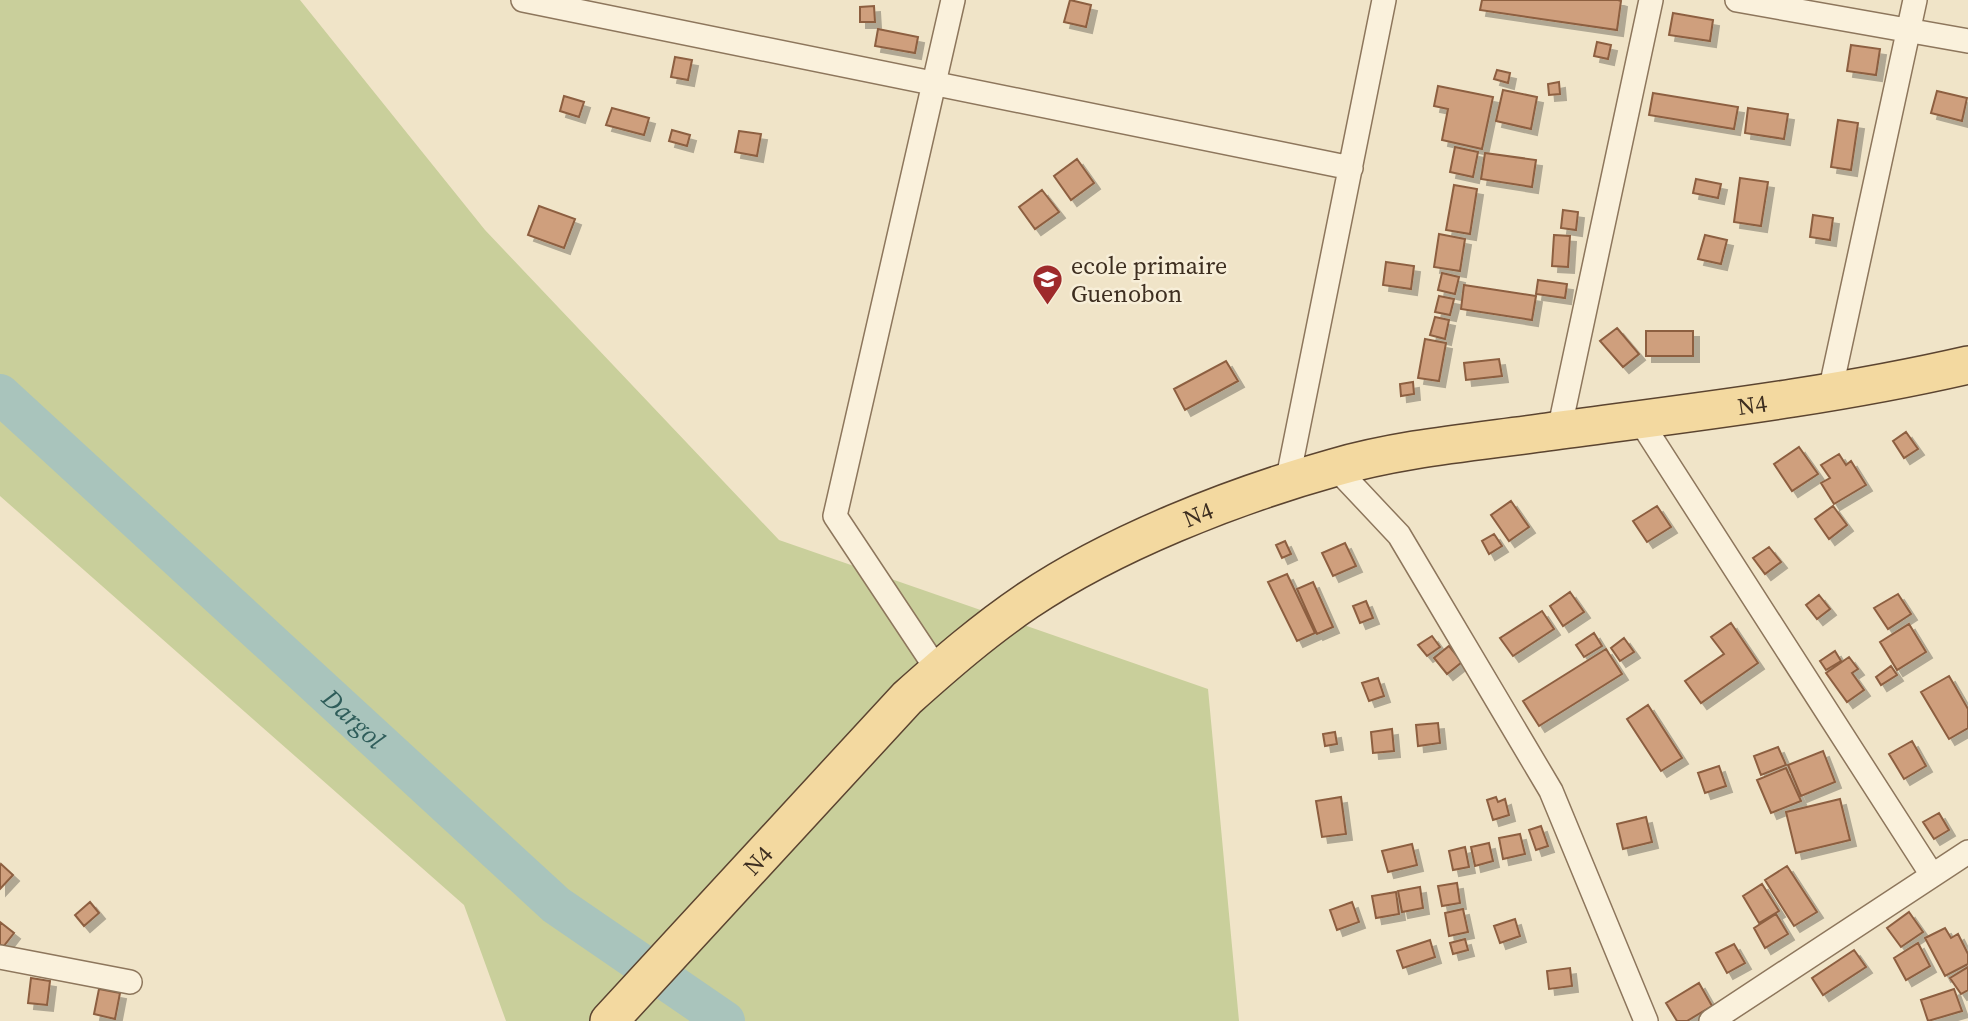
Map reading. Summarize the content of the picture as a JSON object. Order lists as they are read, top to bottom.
{
  "streets": {
    "main road": ["N4"]
  },
  "water": ["Dargol"],
  "places": {
    "school or university": ["ecole primaire Guenobon"]
  }
}
